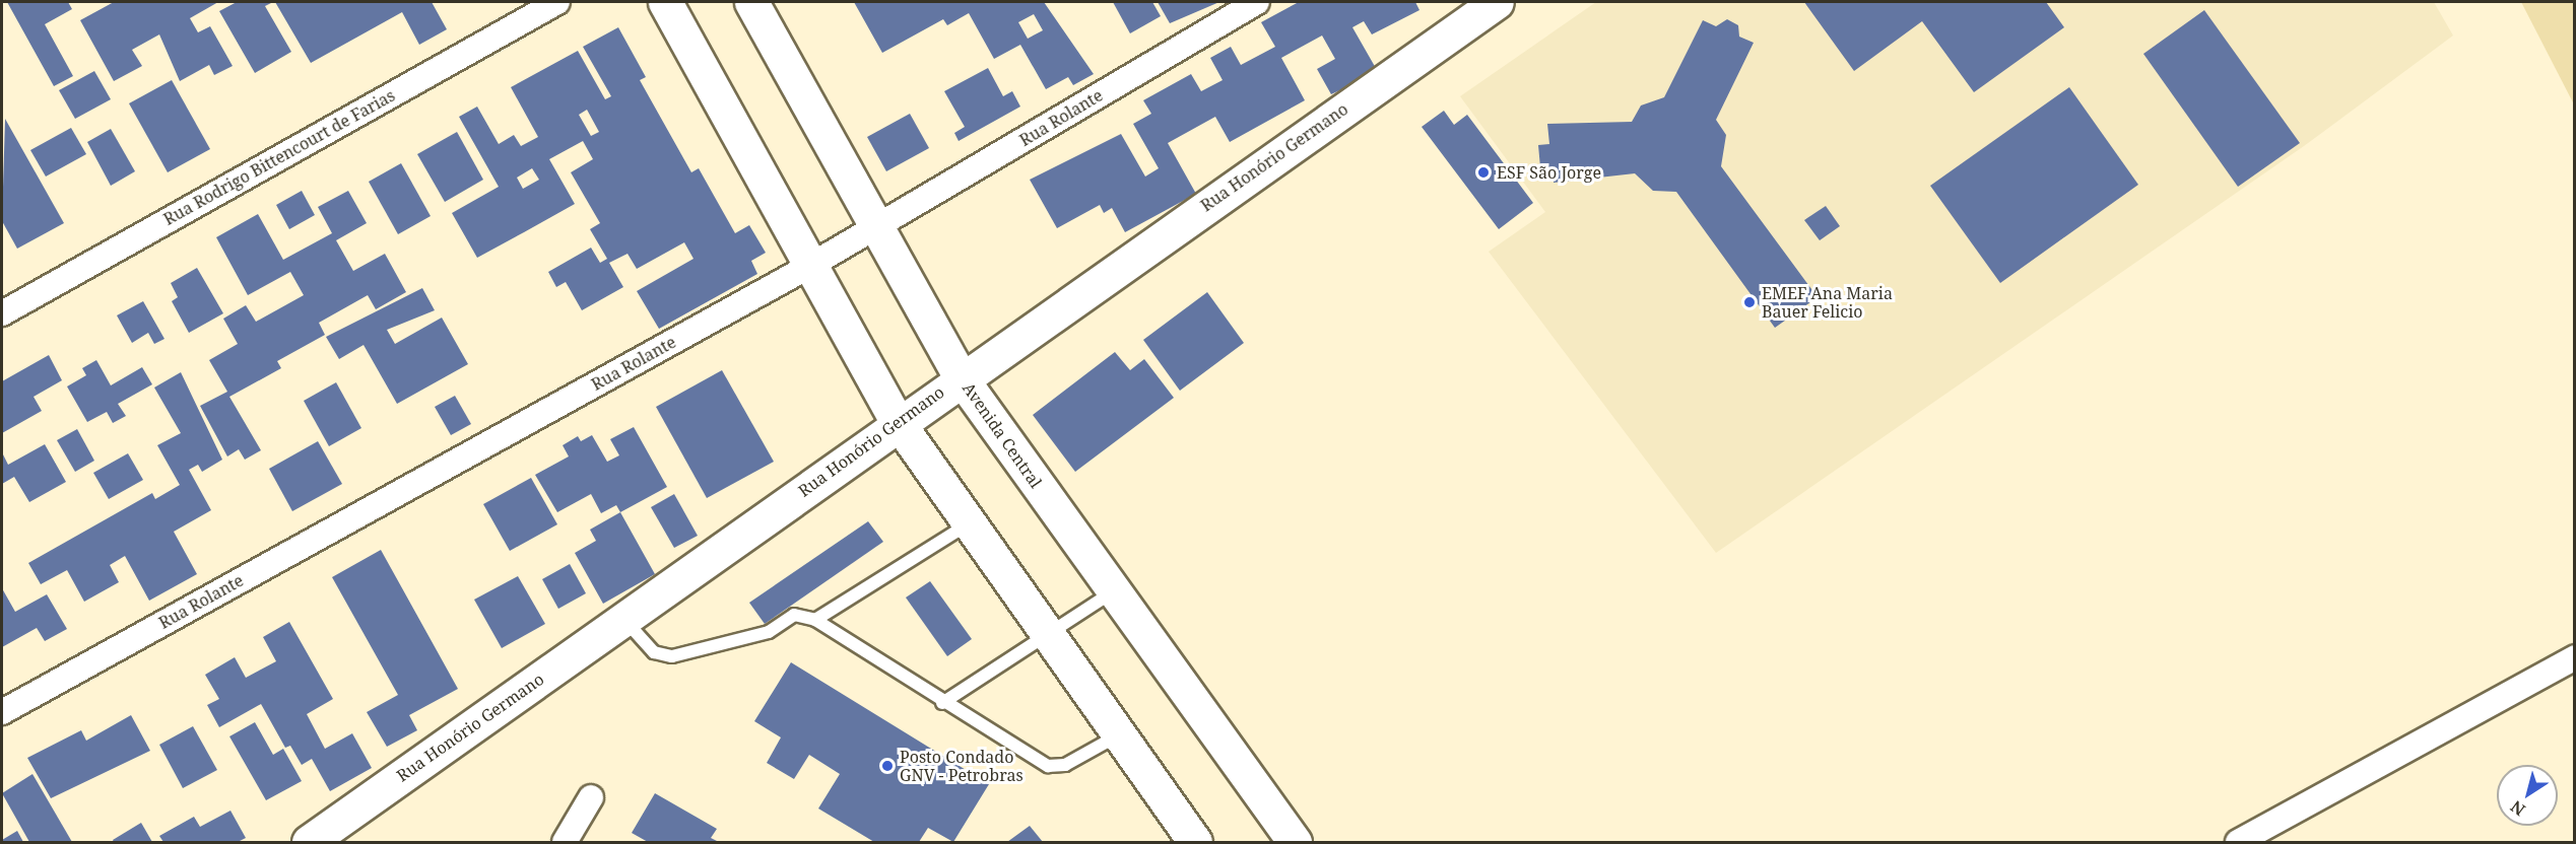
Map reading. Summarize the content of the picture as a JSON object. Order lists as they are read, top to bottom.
{
  "streets": {
    "main road": ["Rua Honório Germano", "Avenida Central"],
    "street": ["Rua Rolante", "Rua Rodrigo Bittencourt de Farias"]
  },
  "crossings": [
    ["Rua Rolante", "Avenida Central"],
    ["Rua Honório Germano", "Avenida Central"]
  ],
  "places": ["ESF São Jorge", "EMEF Ana Maria Bauer Felicio", "Posto Condado GNV - Petrobras"],
  "north": "bottom left"
}
